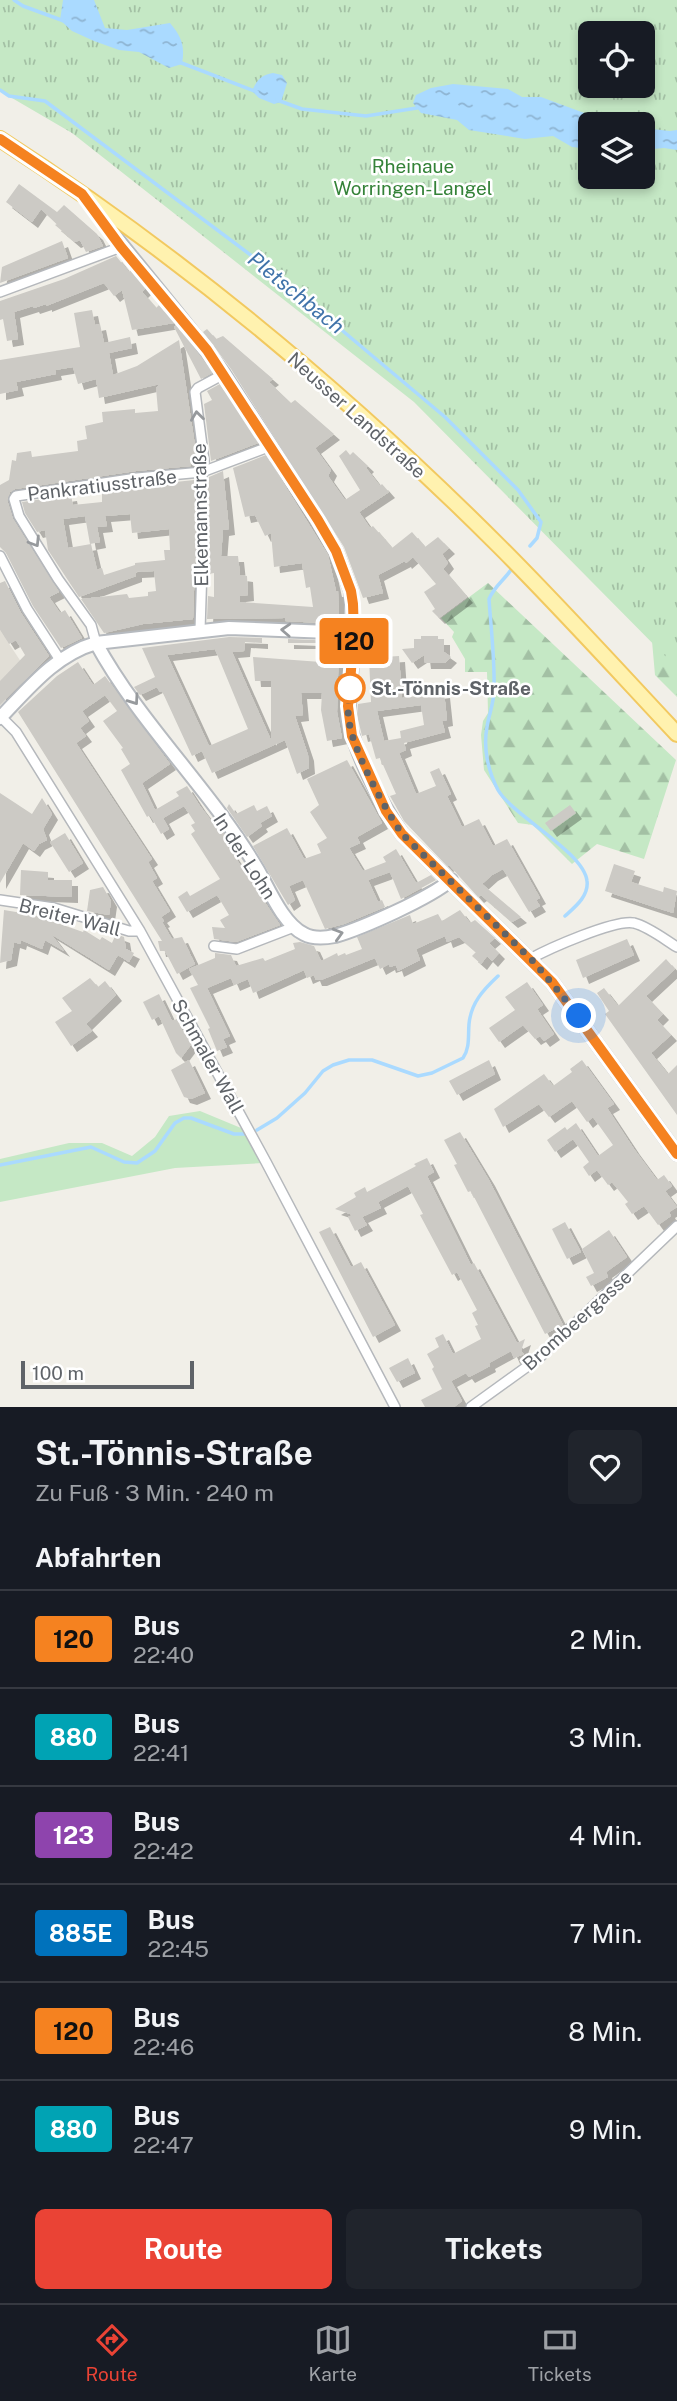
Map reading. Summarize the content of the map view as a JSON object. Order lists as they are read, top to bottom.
{
  "streets": {
    "main road": ["Neusser Landstraße", "In der Lohn"],
    "street": [
      "Pankratiusstraße",
      "Elkemannstraße",
      "Breiter Wall",
      "Schmaler Wall",
      "Brombeergasse"
    ]
  },
  "crossings": [
    ["Pankratiusstraße", "Elkemannstraße"],
    ["Pankratiusstraße", "In der Lohn"],
    ["Breiter Wall", "Schmaler Wall"]
  ],
  "one_way": ["Elkemannstraße", "In der Lohn"],
  "water": ["Pletschbach"],
  "parks": ["Rheinaue Worringen-Langel"],
  "places": ["St.-Tönnis-Straße"],
  "lines": ["bus line 120"],
  "scale_bar": "100 m",
  "page": {
    "on_map": "120",
    "scale": "100 m",
    "heading": [
      ["St.-Tönnis-Straße", "Zu Fuß · 3 Min. · 240 m"],
      "Abfahrten"
    ],
    "list": [
      {
        "mark": "120",
        "name": "Bus",
        "note": "22:40",
        "value": "2 Min."
      },
      {
        "mark": "880",
        "name": "Bus",
        "note": "22:41",
        "value": "3 Min."
      },
      {
        "mark": "123",
        "name": "Bus",
        "note": "22:42",
        "value": "4 Min."
      },
      {
        "mark": "885E",
        "name": "Bus",
        "note": "22:45",
        "value": "7 Min."
      },
      {
        "mark": "120",
        "name": "Bus",
        "note": "22:46",
        "value": "8 Min."
      },
      {
        "mark": "880",
        "name": "Bus",
        "note": "22:47",
        "value": "9 Min."
      }
    ],
    "buttons": ["Route", "Tickets"],
    "tabs": ["Route", "Karte", "Tickets"]
  }
}
